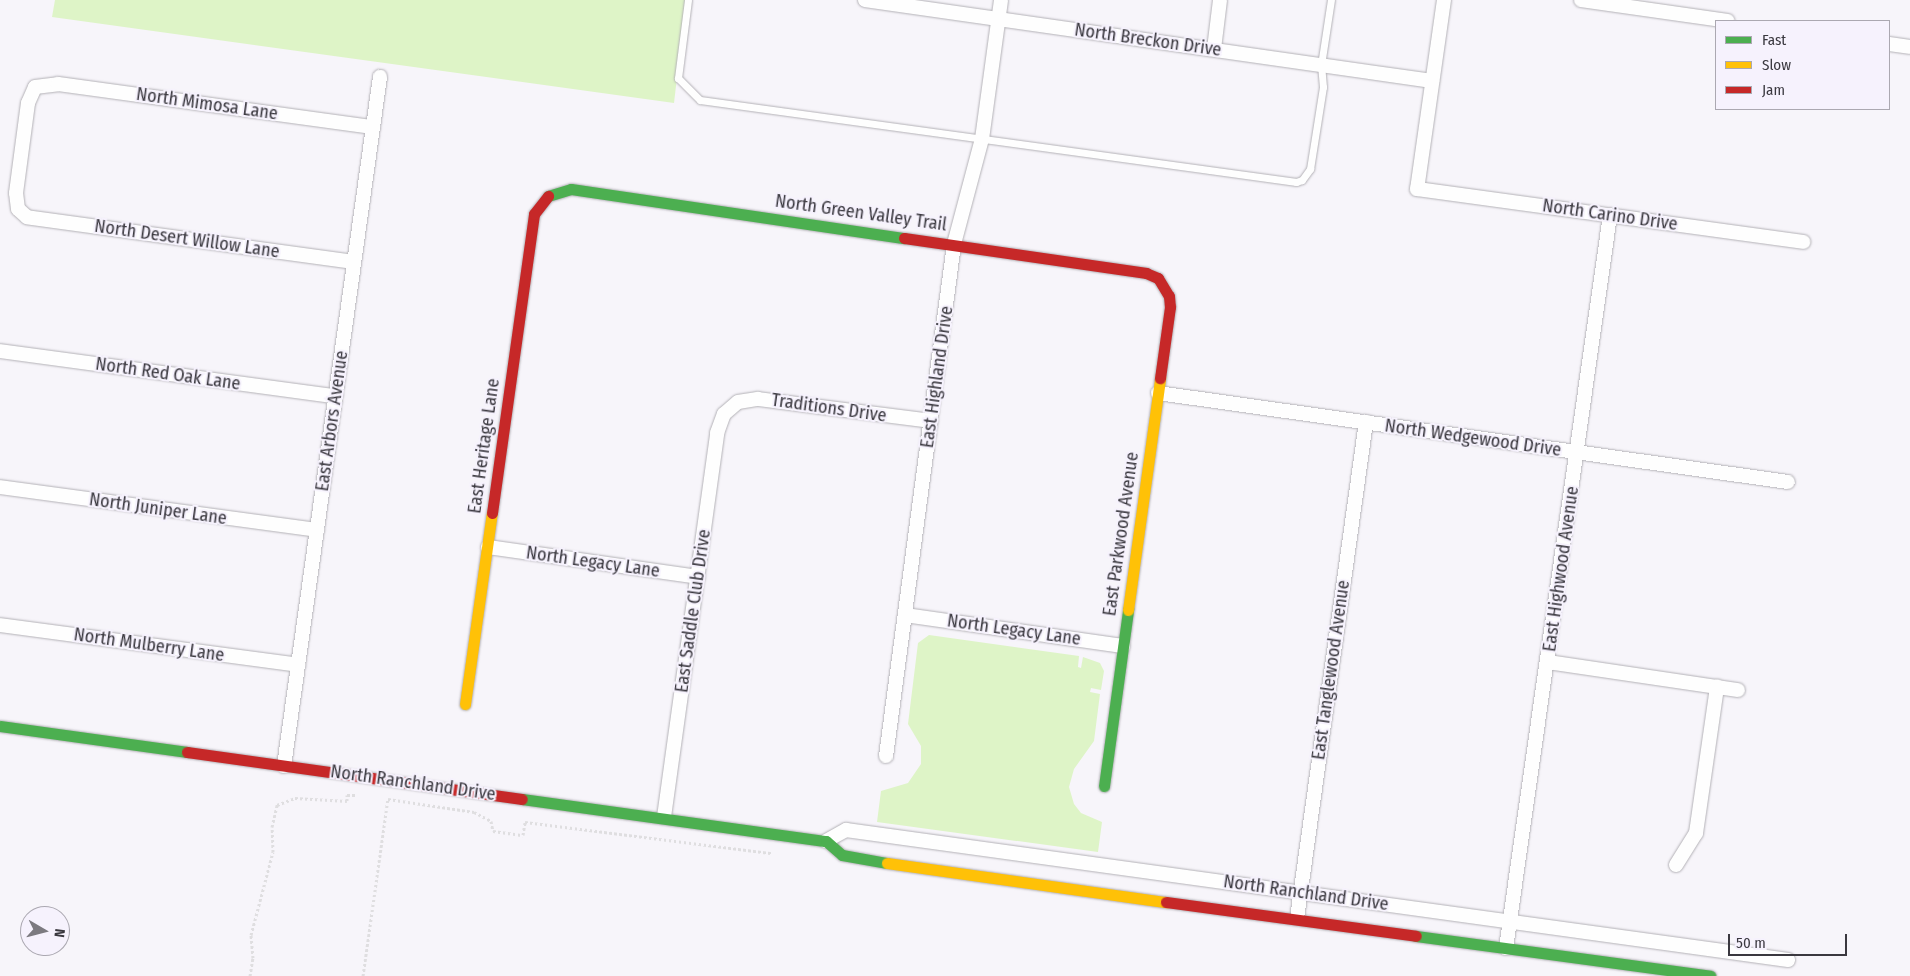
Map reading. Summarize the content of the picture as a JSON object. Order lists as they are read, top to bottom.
{
  "streets": {
    "street": [
      "North Breckon Drive",
      "North Mimosa Lane",
      "North Green Valley Trail",
      "North Carino Drive",
      "North Desert Willow Lane",
      "North Red Oak Lane",
      "East Highland Drive",
      "Traditions Drive",
      "East Arbors Avenue",
      "North Wedgewood Drive",
      "East Heritage Lane",
      "North Juniper Lane",
      "East Parkwood Avenue",
      "North Legacy Lane",
      "East Highwood Avenue",
      "East Saddle Club Drive",
      "North Mulberry Lane",
      "East Tanglewood Avenue",
      "North Ranchland Drive"
    ]
  },
  "crossings": [
    ["North Breckon Drive", "North Carino Drive"],
    ["North Breckon Drive", "East Highland Drive"],
    ["North Mimosa Lane", "North Desert Willow Lane"],
    ["North Mimosa Lane", "East Arbors Avenue"],
    ["North Green Valley Trail", "East Highland Drive"],
    ["North Green Valley Trail", "East Heritage Lane"],
    ["North Green Valley Trail", "East Parkwood Avenue"],
    ["North Carino Drive", "East Highwood Avenue"],
    ["North Desert Willow Lane", "East Arbors Avenue"],
    ["North Red Oak Lane", "East Arbors Avenue"],
    ["East Highland Drive", "Traditions Drive"],
    ["East Highland Drive", "North Legacy Lane"],
    ["Traditions Drive", "East Saddle Club Drive"],
    ["East Arbors Avenue", "North Juniper Lane"],
    ["East Arbors Avenue", "North Mulberry Lane"],
    ["East Arbors Avenue", "North Ranchland Drive"],
    ["North Wedgewood Drive", "East Parkwood Avenue"],
    ["North Wedgewood Drive", "East Highwood Avenue"],
    ["North Wedgewood Drive", "East Tanglewood Avenue"],
    ["East Heritage Lane", "North Legacy Lane"],
    ["East Parkwood Avenue", "North Legacy Lane"],
    ["North Legacy Lane", "East Saddle Club Drive"],
    ["East Highwood Avenue", "North Ranchland Drive"],
    ["East Saddle Club Drive", "North Ranchland Drive"],
    ["East Tanglewood Avenue", "North Ranchland Drive"]
  ],
  "legend": ["Fast", "Slow", "Jam"],
  "scale_bar": "50 m",
  "north": "right"
}
